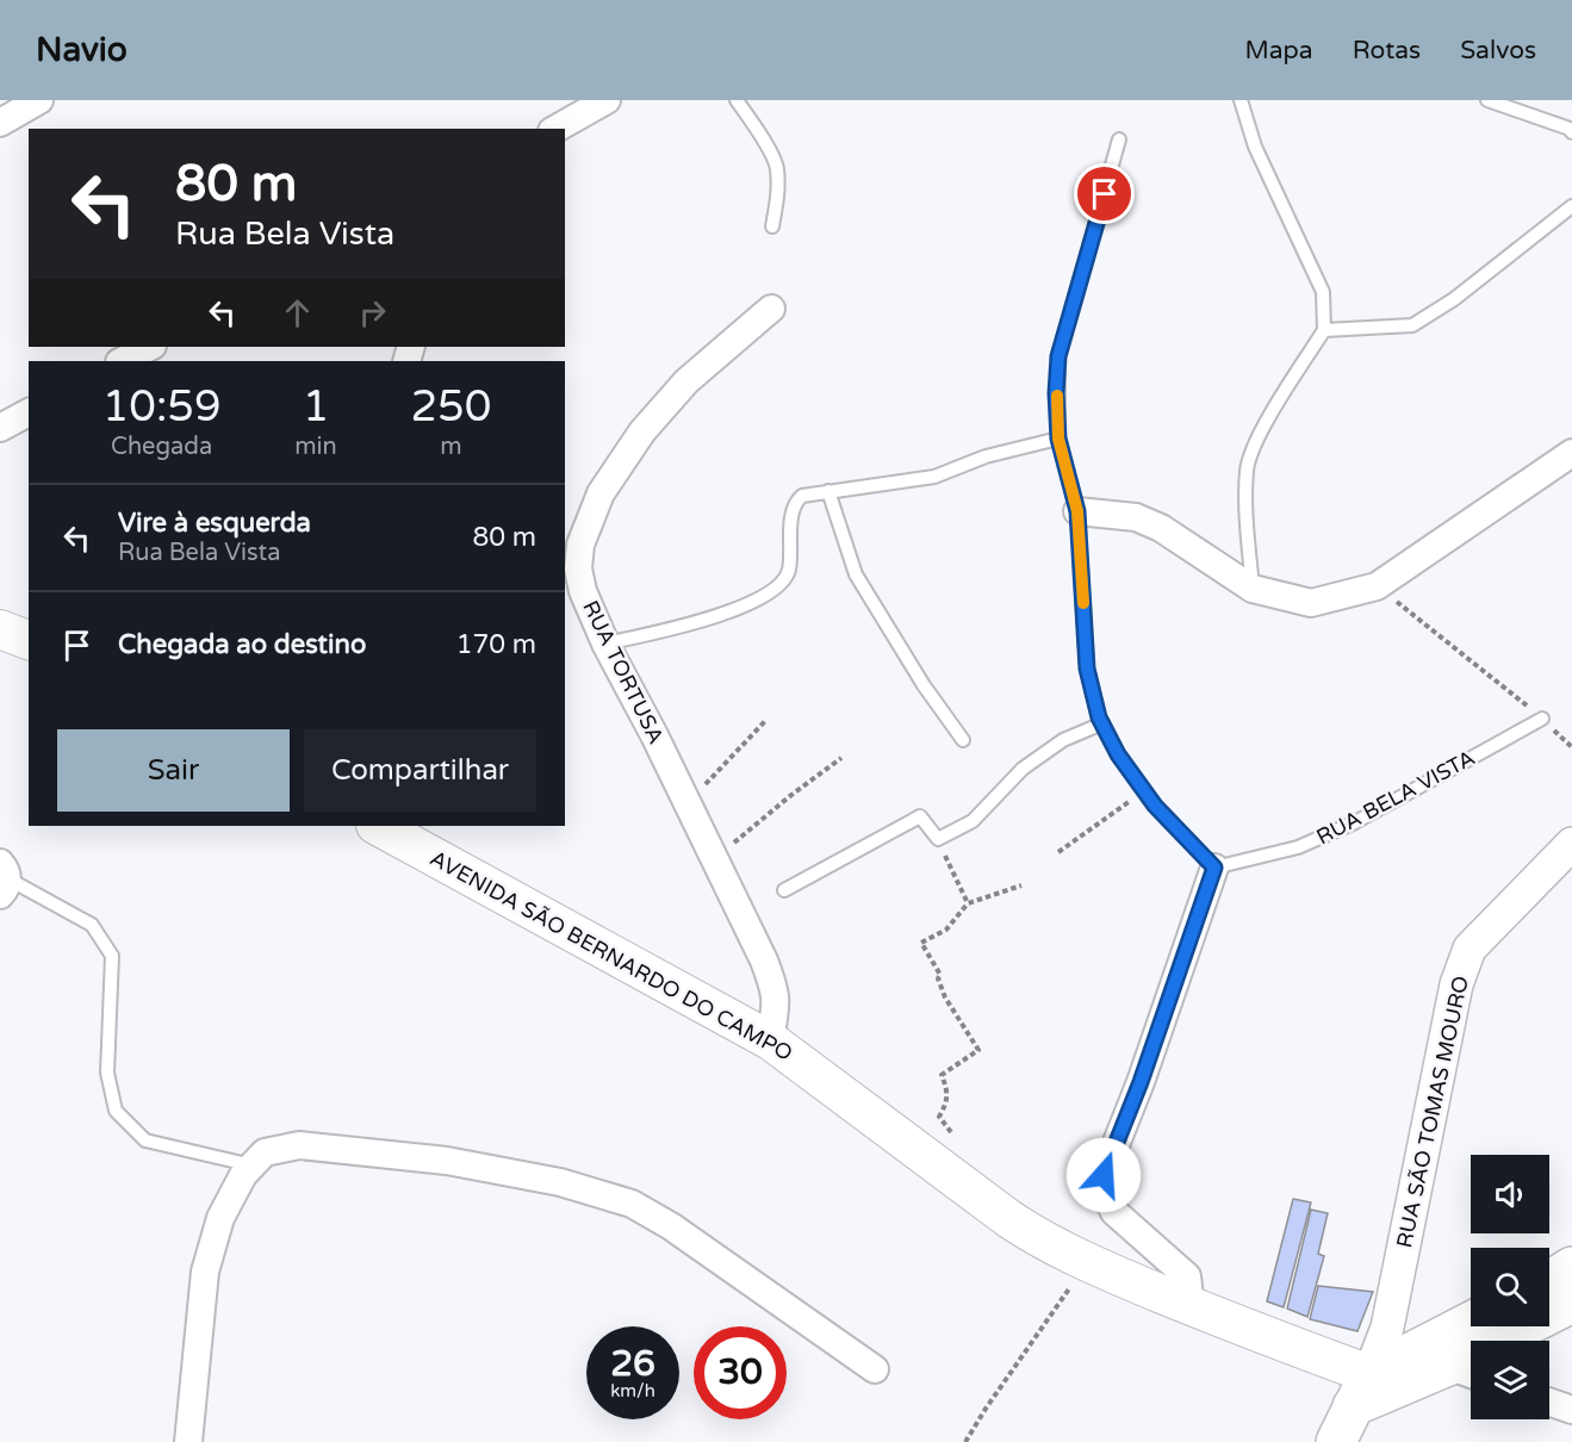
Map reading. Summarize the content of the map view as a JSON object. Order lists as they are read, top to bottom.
{
  "streets": {
    "main road": ["AVENIDA SÃO BERNARDO DO CAMPO"],
    "street": ["RUA TORTUSA", "RUA SÃO TOMAS MOURO"],
    "lane": ["RUA BELA VISTA"]
  },
  "crossings": [
    ["RUA TORTUSA", "AVENIDA SÃO BERNARDO DO CAMPO"],
    ["AVENIDA SÃO BERNARDO DO CAMPO", "RUA SÃO TOMAS MOURO"]
  ],
  "page": {
    "header": "Navio",
    "nav": ["Mapa", "Rotas", "Salvos"],
    "turn": ["80 m", "Rua Bela Vista"],
    "eta": [
      "10:59",
      "Chegada",
      "1",
      "min",
      "250",
      "m"
    ],
    "list": [
      {
        "name": "Vire à esquerda",
        "note": "Rua Bela Vista",
        "value": "80 m"
      },
      {
        "name": "Chegada ao destino",
        "value": "170 m"
      }
    ],
    "buttons": ["Sair", "Compartilhar"],
    "speed": "26 km/h",
    "limit": "30"
  }
}
